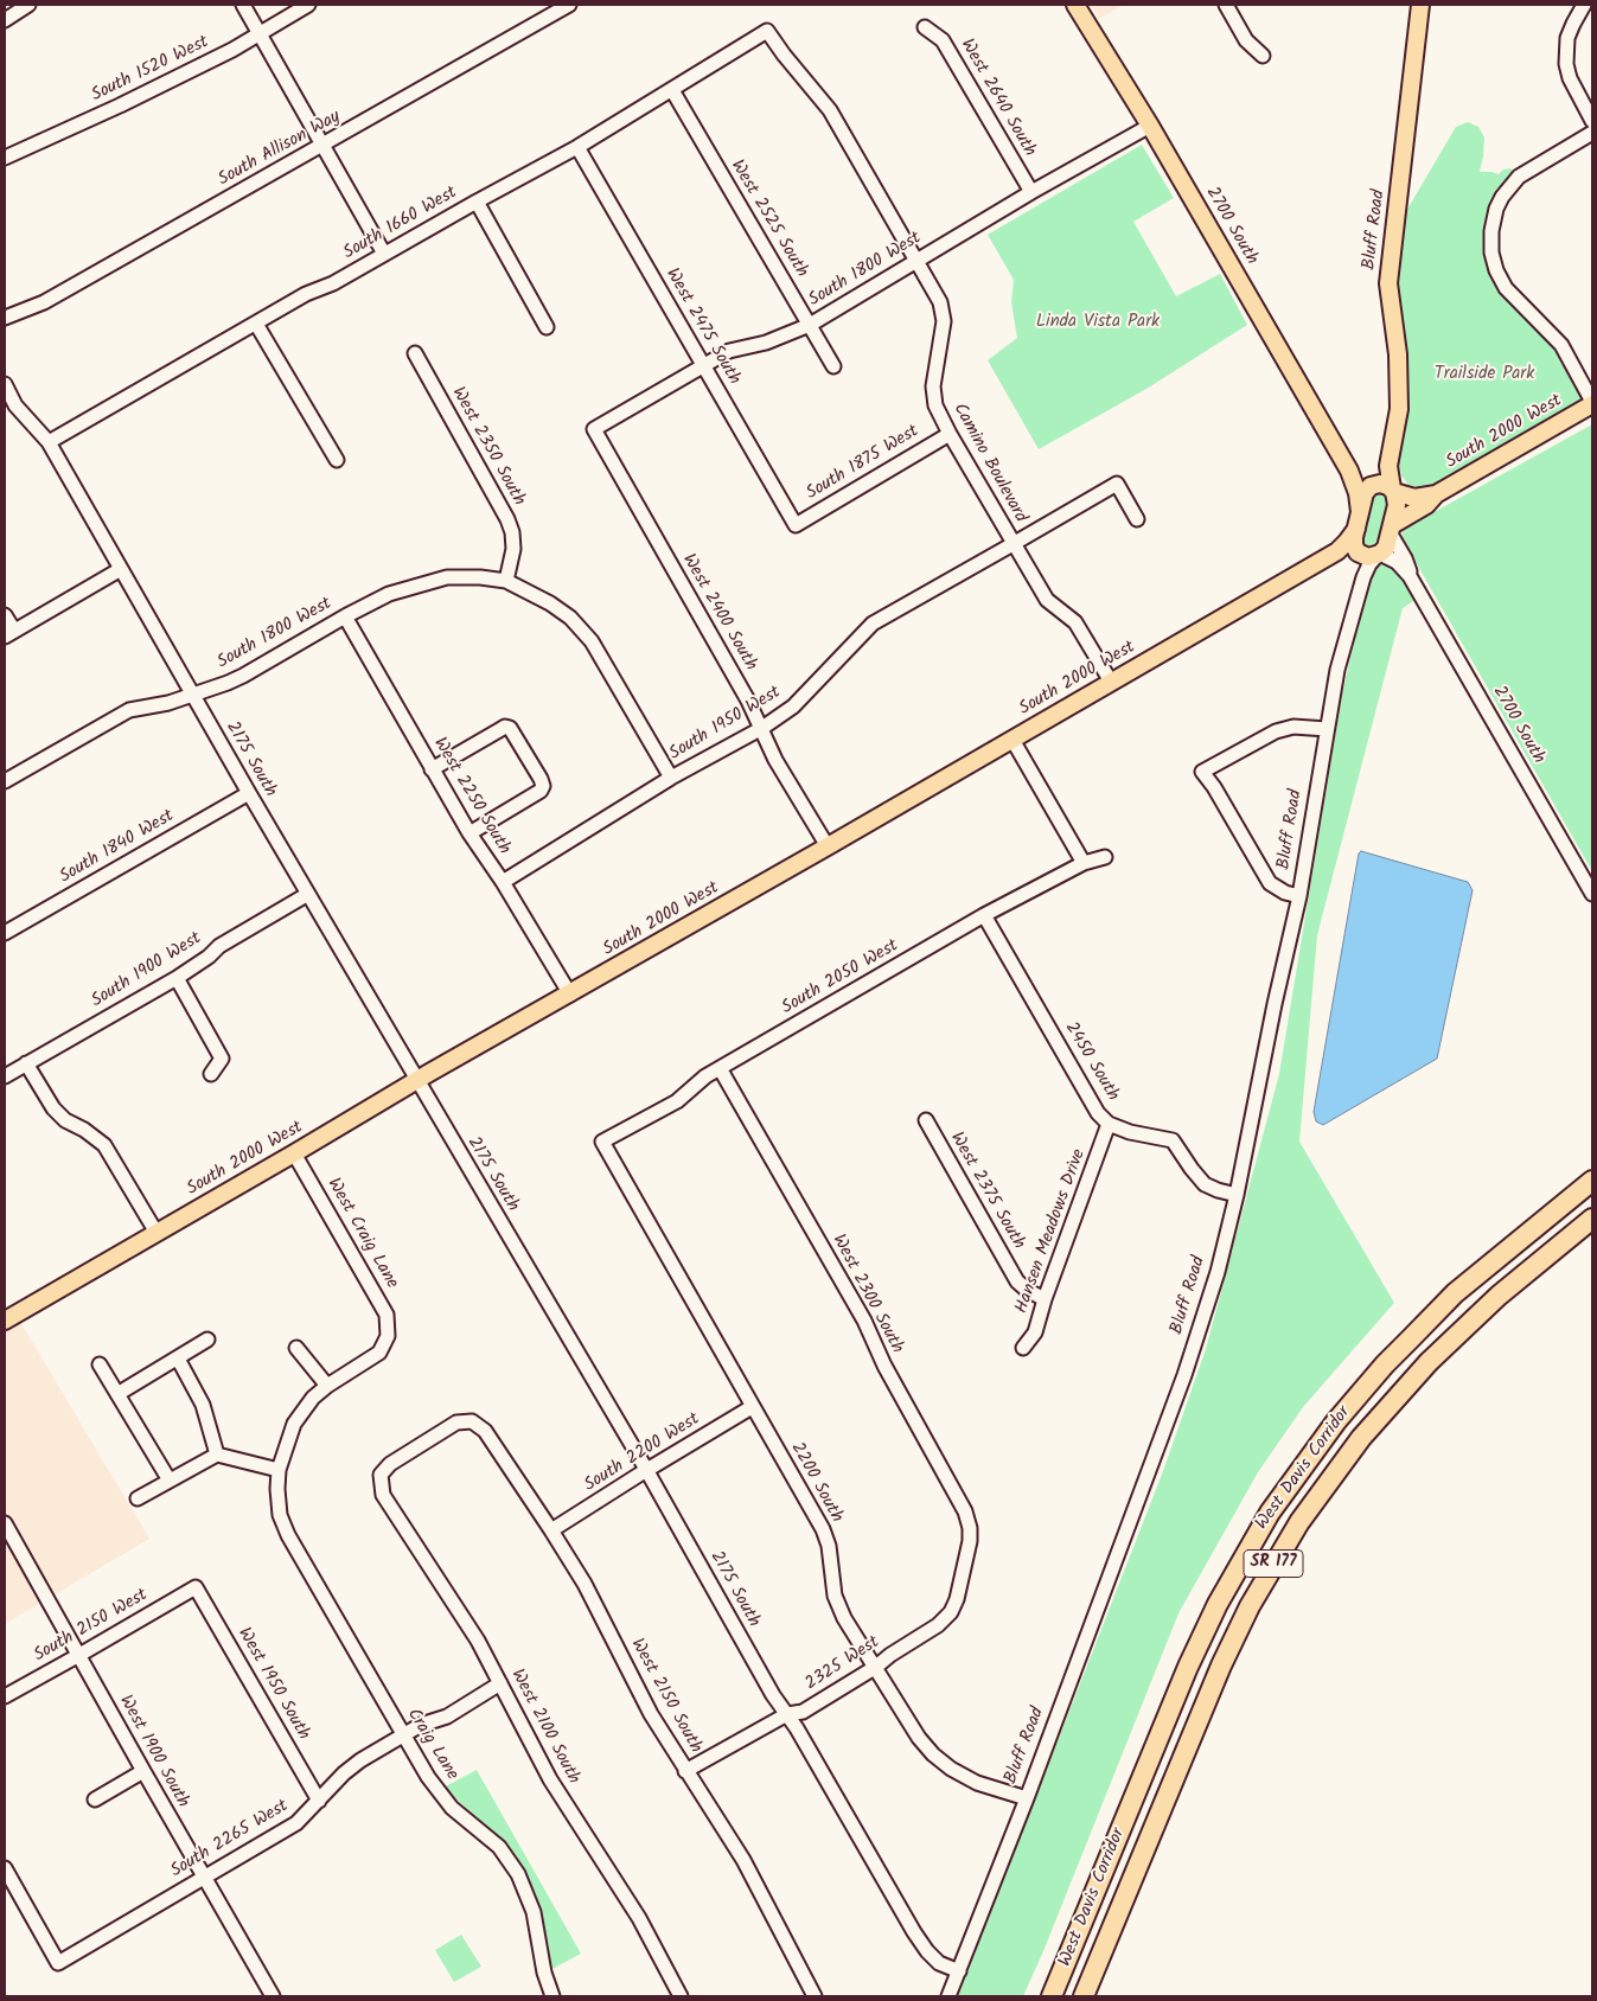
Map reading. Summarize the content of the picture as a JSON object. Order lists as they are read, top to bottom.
{
  "streets": {
    "highway": ["West Davis Corridor", "SR 177"],
    "main road": ["2700 South", "Bluff Road", "South 2000 West"],
    "street": [
      "South 1520 West",
      "West 2640 South",
      "South Allison Way",
      "West 2525 South",
      "South 1660 West",
      "South 1800 West",
      "West 2475 South",
      "West 2350 South",
      "South 1875 West",
      "Camino Boulevard",
      "West 2400 South",
      "South 1950 West",
      "2175 South",
      "West 2250 South",
      "South 1840 West",
      "South 1900 West",
      "South 2050 West",
      "2450 South",
      "West 2375 South",
      "Hansen Meadows Drive",
      "West Craig Lane",
      "West 2300 South",
      "South 2200 West",
      "2200 South",
      "South 2150 West",
      "2325 West",
      "West 1950 South",
      "West 2150 South",
      "West 2100 South",
      "Craig Lane",
      "West 1900 South",
      "South 2265 West"
    ]
  },
  "crossings": [
    ["West 2640 South", "South 1800 West"],
    ["West 2525 South", "South 1660 West"],
    ["West 2525 South", "South 1800 West"],
    ["South 1660 West", "West 2475 South"],
    ["South 1660 West", "Camino Boulevard"],
    ["South 1660 West", "2175 South"],
    ["2700 South", "Bluff Road"],
    ["2700 South", "South 1800 West"],
    ["2700 South", "South 2000 West"],
    ["Bluff Road", "South 2000 West"],
    ["Bluff Road", "2175 South"],
    ["Bluff Road", "2450 South"],
    ["Bluff Road", "2200 South"],
    ["South 1800 West", "West 2475 South"],
    ["South 1800 West", "West 2350 South"],
    ["South 1800 West", "Camino Boulevard"],
    ["South 1800 West", "West 2400 South"],
    ["South 1800 West", "2175 South"],
    ["South 1800 West", "West 2250 South"],
    ["West 2475 South", "South 1875 West"],
    ["South 2000 West", "Camino Boulevard"],
    ["South 2000 West", "West 2400 South"],
    ["South 2000 West", "2175 South"],
    ["South 2000 West", "West 2250 South"],
    ["South 2000 West", "West Craig Lane"],
    ["South 1875 West", "Camino Boulevard"],
    ["Camino Boulevard", "South 1950 West"],
    ["West 2400 South", "South 1950 West"],
    ["South 1950 West", "West 2250 South"],
    ["2175 South", "South 1840 West"],
    ["2175 South", "South 1900 West"],
    ["2175 South", "South 2200 West"],
    ["2175 South", "2325 West"],
    ["South 2050 West", "2450 South"],
    ["South 2050 West", "West 2300 South"],
    ["South 2050 West", "2200 South"],
    ["2450 South", "Hansen Meadows Drive"],
    ["West 2375 South", "Hansen Meadows Drive"],
    ["West 2300 South", "2325 West"],
    ["South 2200 West", "2200 South"],
    ["South 2200 West", "West 2150 South"],
    ["2200 South", "2325 West"],
    ["South 2150 West", "West 1950 South"],
    ["South 2150 West", "West 1900 South"],
    ["2325 West", "West 2150 South"],
    ["West 1950 South", "South 2265 West"],
    ["West 2150 South", "West 2100 South"],
    ["West 2100 South", "South 2265 West"],
    ["Craig Lane", "South 2265 West"],
    ["West 1900 South", "South 2265 West"]
  ],
  "parks": ["Linda Vista Park", "Trailside Park"]
}
